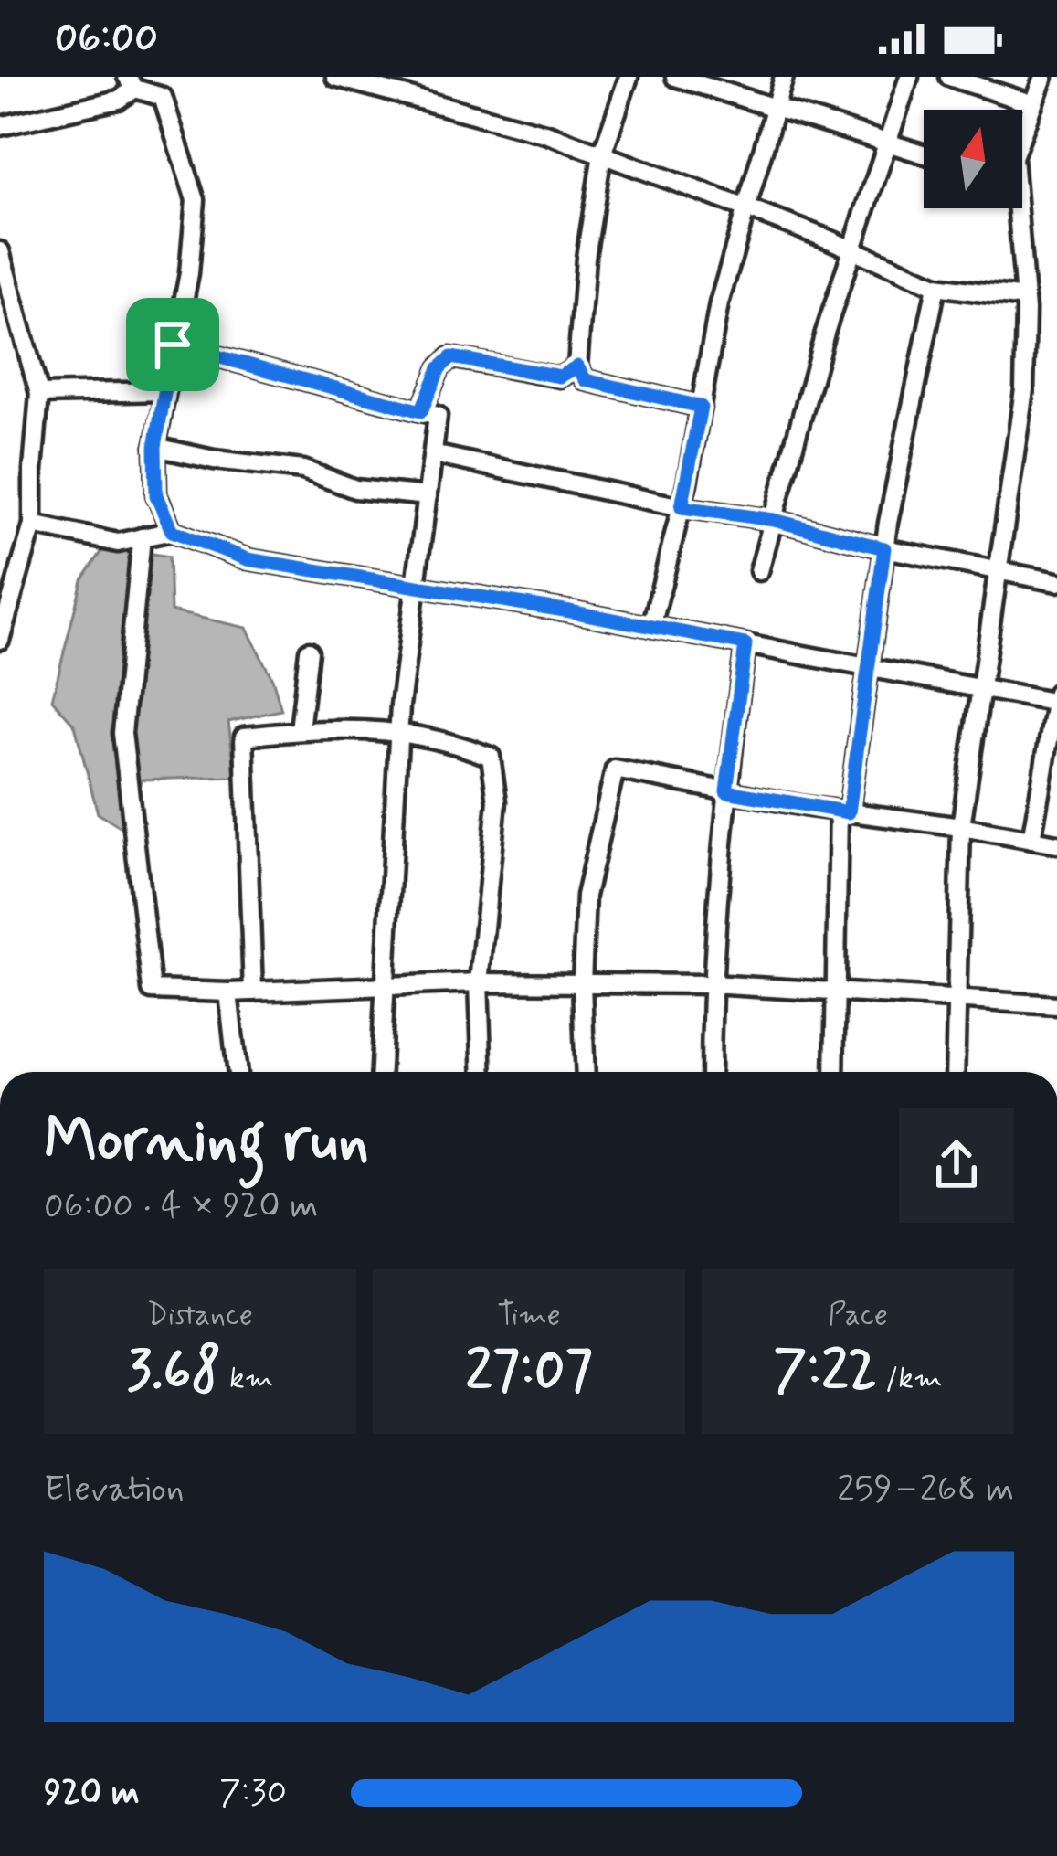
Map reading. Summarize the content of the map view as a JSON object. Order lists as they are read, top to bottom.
{
  "north": "top",
  "page": {
    "status": "06:00",
    "heading": ["Morning run", "06:00 · 4 × 920 m"],
    "stats": [
      ["Distance", "3.68 km"],
      ["Time", "27:07"],
      ["Pace", "7:22 /km"]
    ],
    "chart": ["Elevation", "259–268 m"],
    "list": [
      {
        "name": "920 m",
        "note": "7:30"
      }
    ]
  }
}
